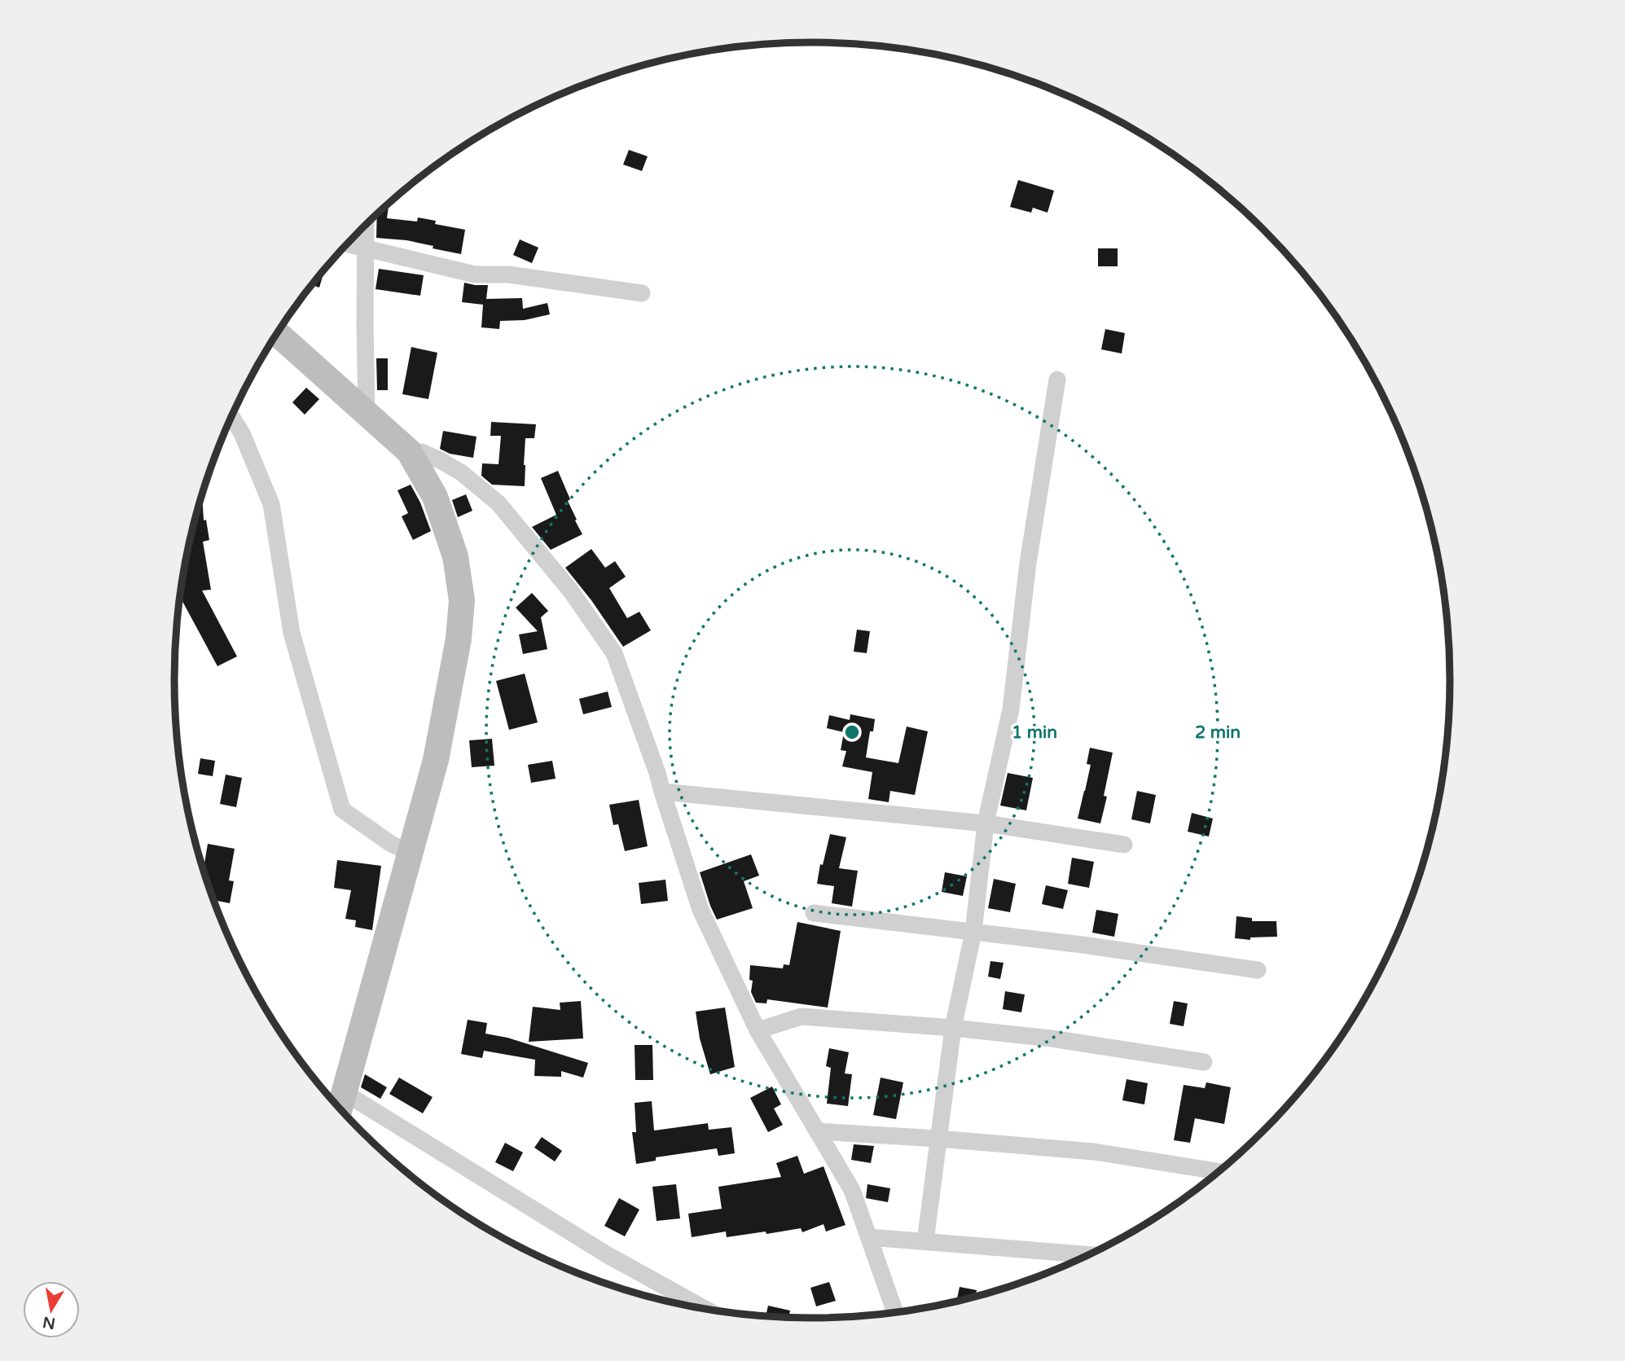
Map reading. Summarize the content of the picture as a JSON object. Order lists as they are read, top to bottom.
{
  "north": "bottom",
  "rings": ["1 min", "2 min"]
}
